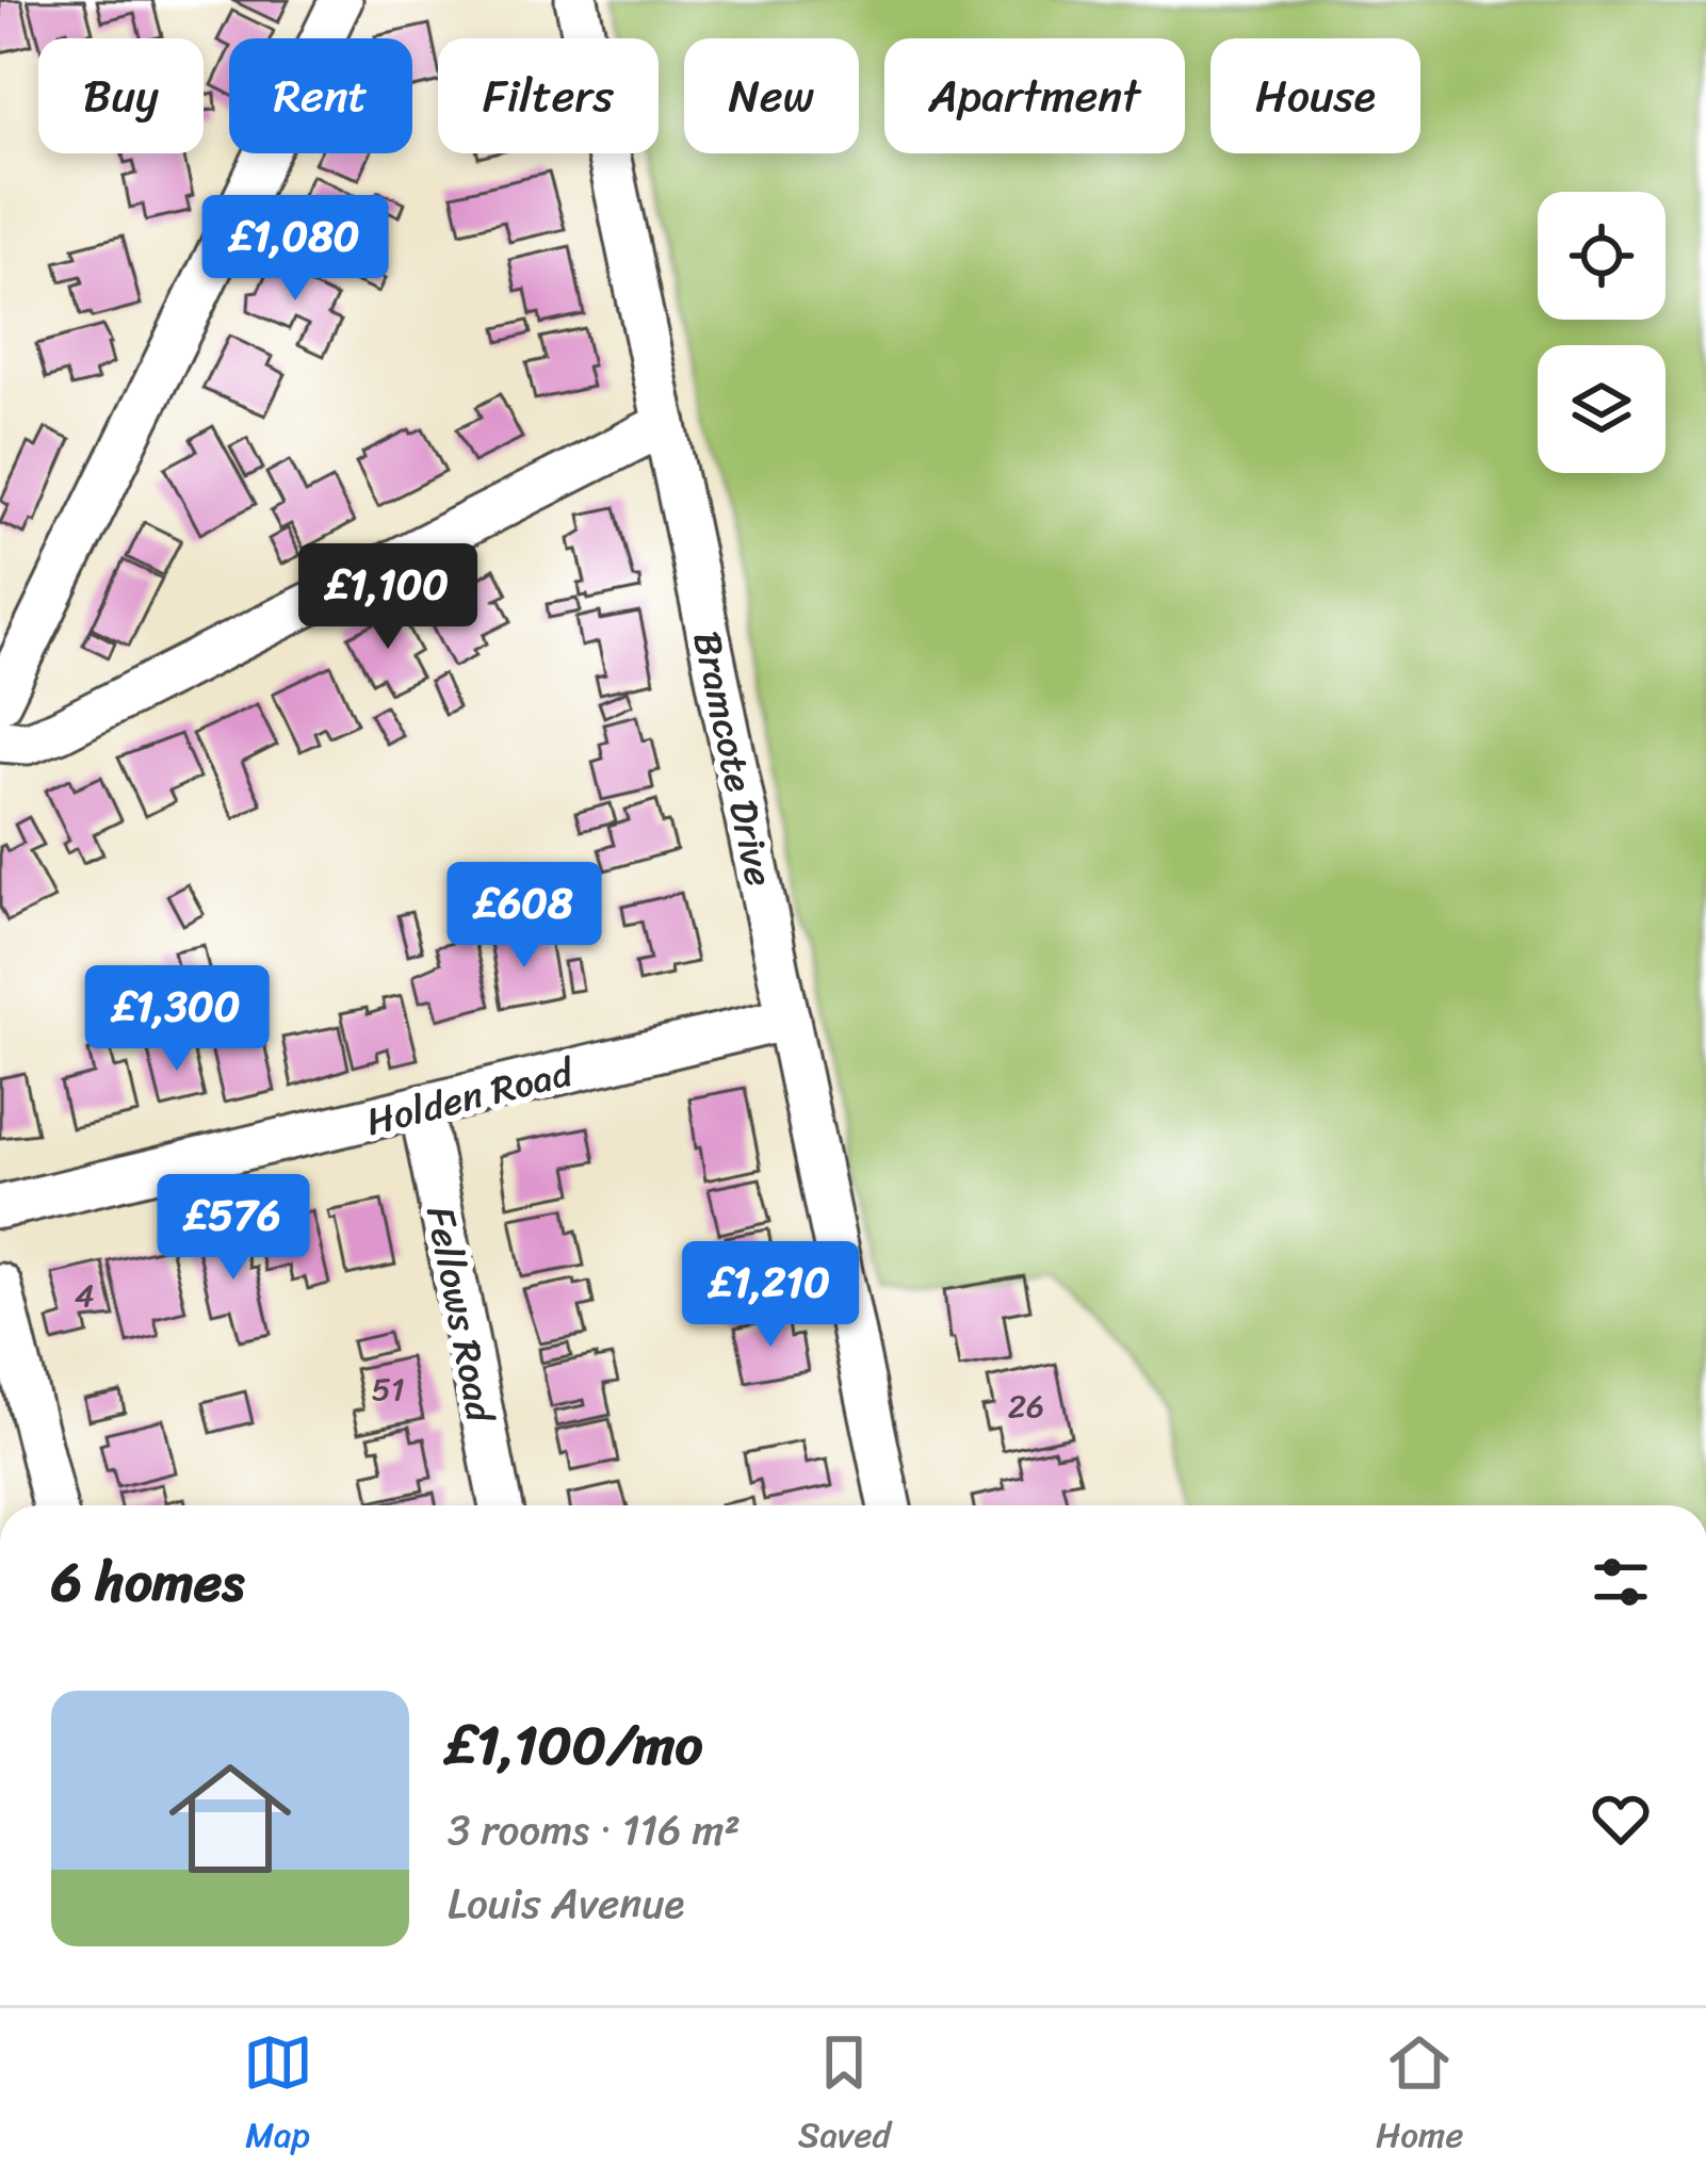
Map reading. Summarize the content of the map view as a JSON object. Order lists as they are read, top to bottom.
{
  "streets": {
    "street": ["Bramcote Drive", "Holden Road", "Fellows Road"]
  },
  "crossings": [
    ["Bramcote Drive", "Holden Road"],
    ["Holden Road", "Fellows Road"]
  ],
  "house_numbers": ["4", "51", "26"],
  "page": {
    "chip": [
      "Buy",
      "Rent",
      "Filters",
      "New",
      "Apartment",
      "House"
    ],
    "price": [
      "£1,080",
      "£1,100",
      "£608",
      "£1,300",
      "£576",
      "£1,210"
    ],
    "heading": "6 homes",
    "list": [
      {
        "name": "£1,100/mo",
        "note": "3 rooms · 116 m² · Louis Avenue"
      }
    ],
    "tabs": ["Map", "Saved", "Home"]
  }
}
